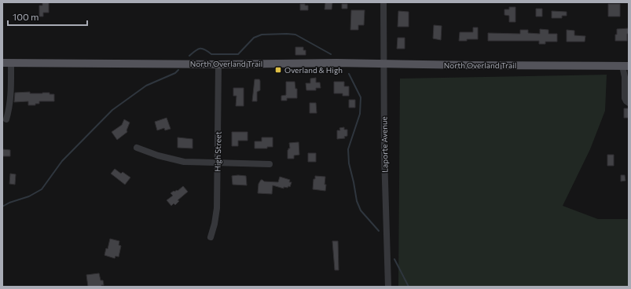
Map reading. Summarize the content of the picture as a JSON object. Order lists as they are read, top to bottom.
{
  "streets": {
    "main road": ["North Overland Trail"],
    "street": ["Laporte Avenue", "High Street"]
  },
  "crossings": [
    ["North Overland Trail", "Laporte Avenue"],
    ["North Overland Trail", "High Street"]
  ],
  "places": {
    "transit": ["Overland & High"]
  },
  "scale_bar": "100 m"
}
